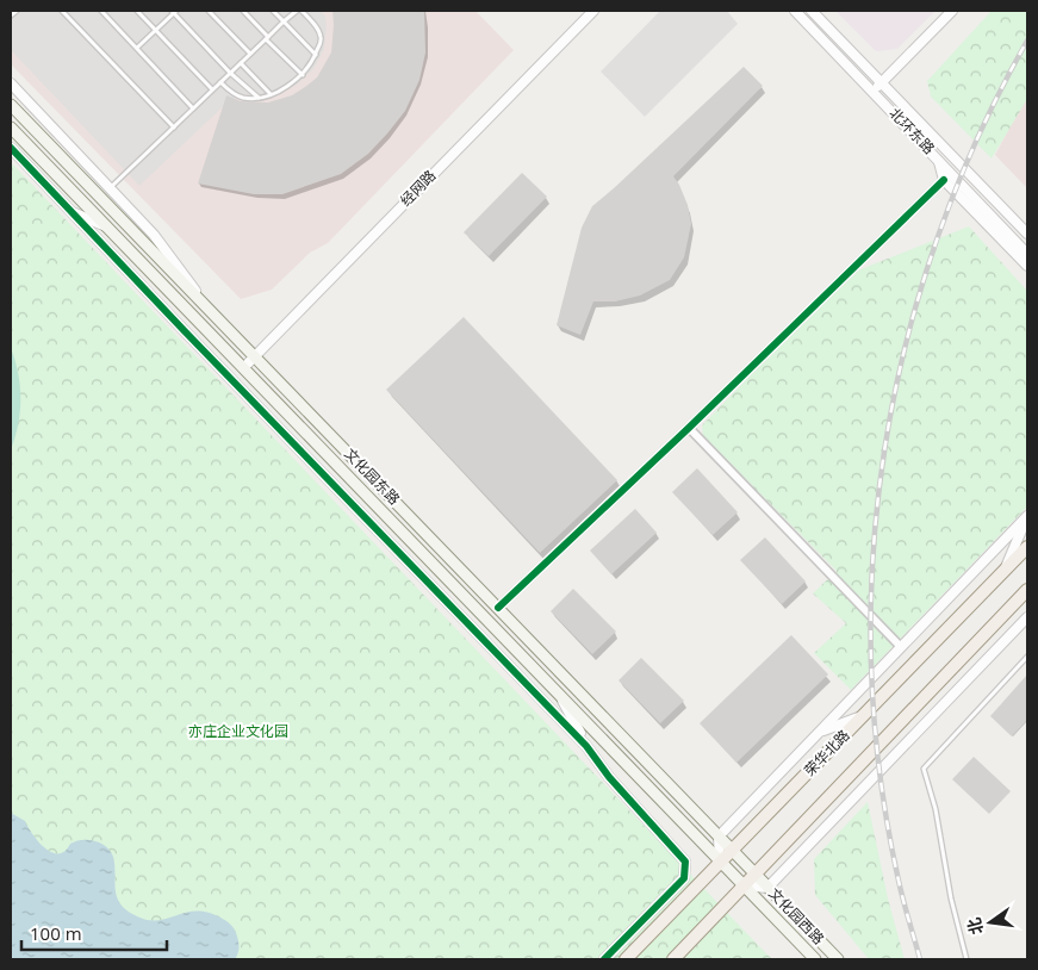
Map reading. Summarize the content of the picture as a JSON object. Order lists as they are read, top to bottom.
{
  "streets": {
    "main road": ["文化园东路", "荣华北路", "文化园西路"],
    "street": ["北环东路", "经网路"]
  },
  "crossings": [
    ["经网路", "文化园东路"],
    ["文化园东路", "荣华北路"],
    ["文化园东路", "文化园西路"],
    ["荣华北路", "文化园西路"]
  ],
  "parks": ["亦庄企业文化园"],
  "scale_bar": "100 m",
  "north": "left"
}
